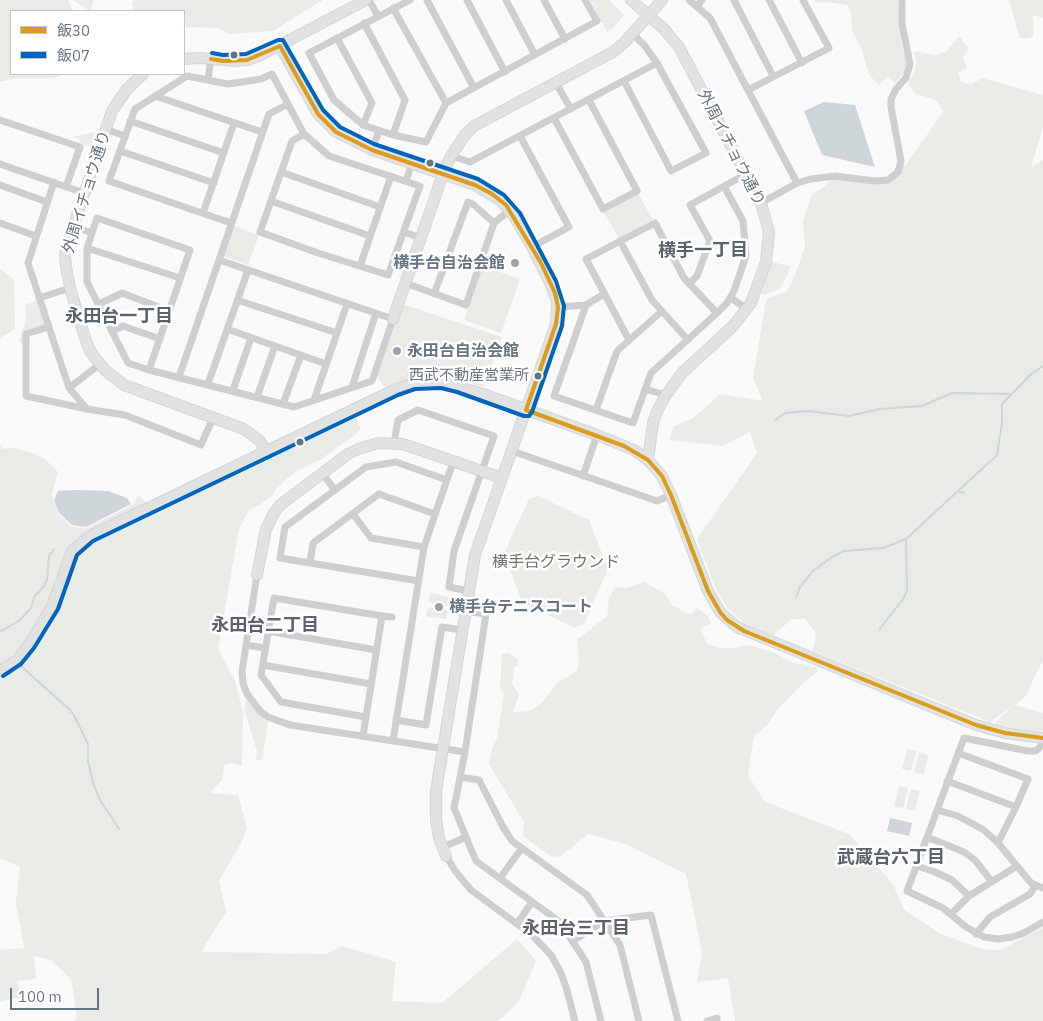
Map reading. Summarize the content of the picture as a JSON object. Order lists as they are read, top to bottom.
{
  "streets": {
    "street": ["外周イチョウ通り"]
  },
  "districts": [
    "横手一丁目",
    "永田台一丁目",
    "永田台二丁目",
    "武蔵台六丁目",
    "永田台三丁目"
  ],
  "parks": ["横手台グラウンド"],
  "places": [
    "横手台自治会館",
    "永田台自治会館",
    "西武不動産営業所",
    "横手台テニスコート"
  ],
  "lines": ["transit line 飯07", "transit line 飯30"],
  "legend": ["飯30", "飯07"],
  "scale_bar": "100 m"
}
